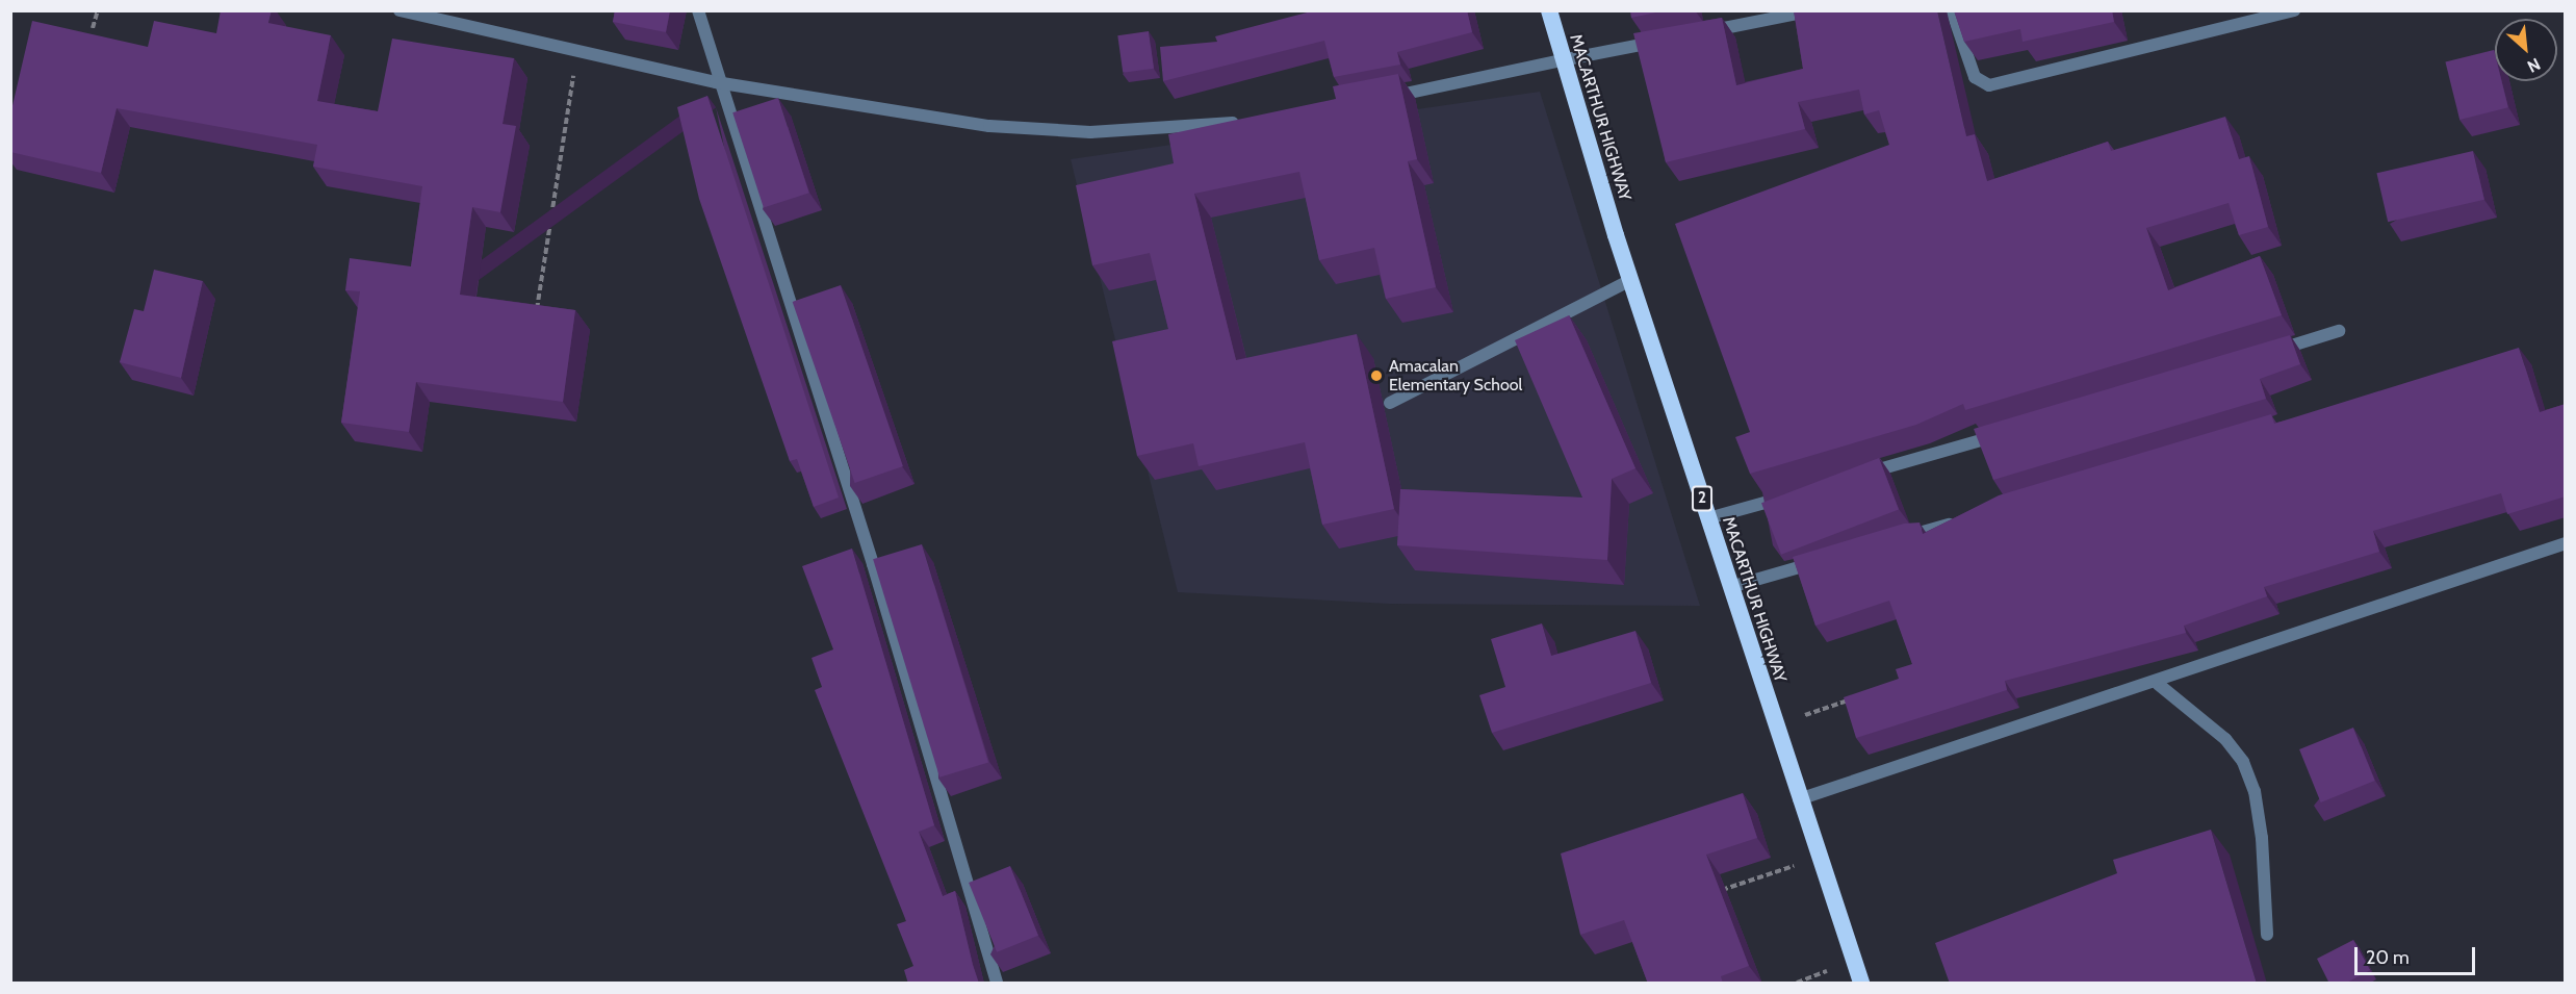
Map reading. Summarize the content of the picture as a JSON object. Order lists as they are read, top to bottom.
{
  "streets": {
    "highway": ["MACARTHUR HIGHWAY", "2"]
  },
  "places": ["Amacalan Elementary School"],
  "scale_bar": "20 m",
  "north": "bottom right"
}
